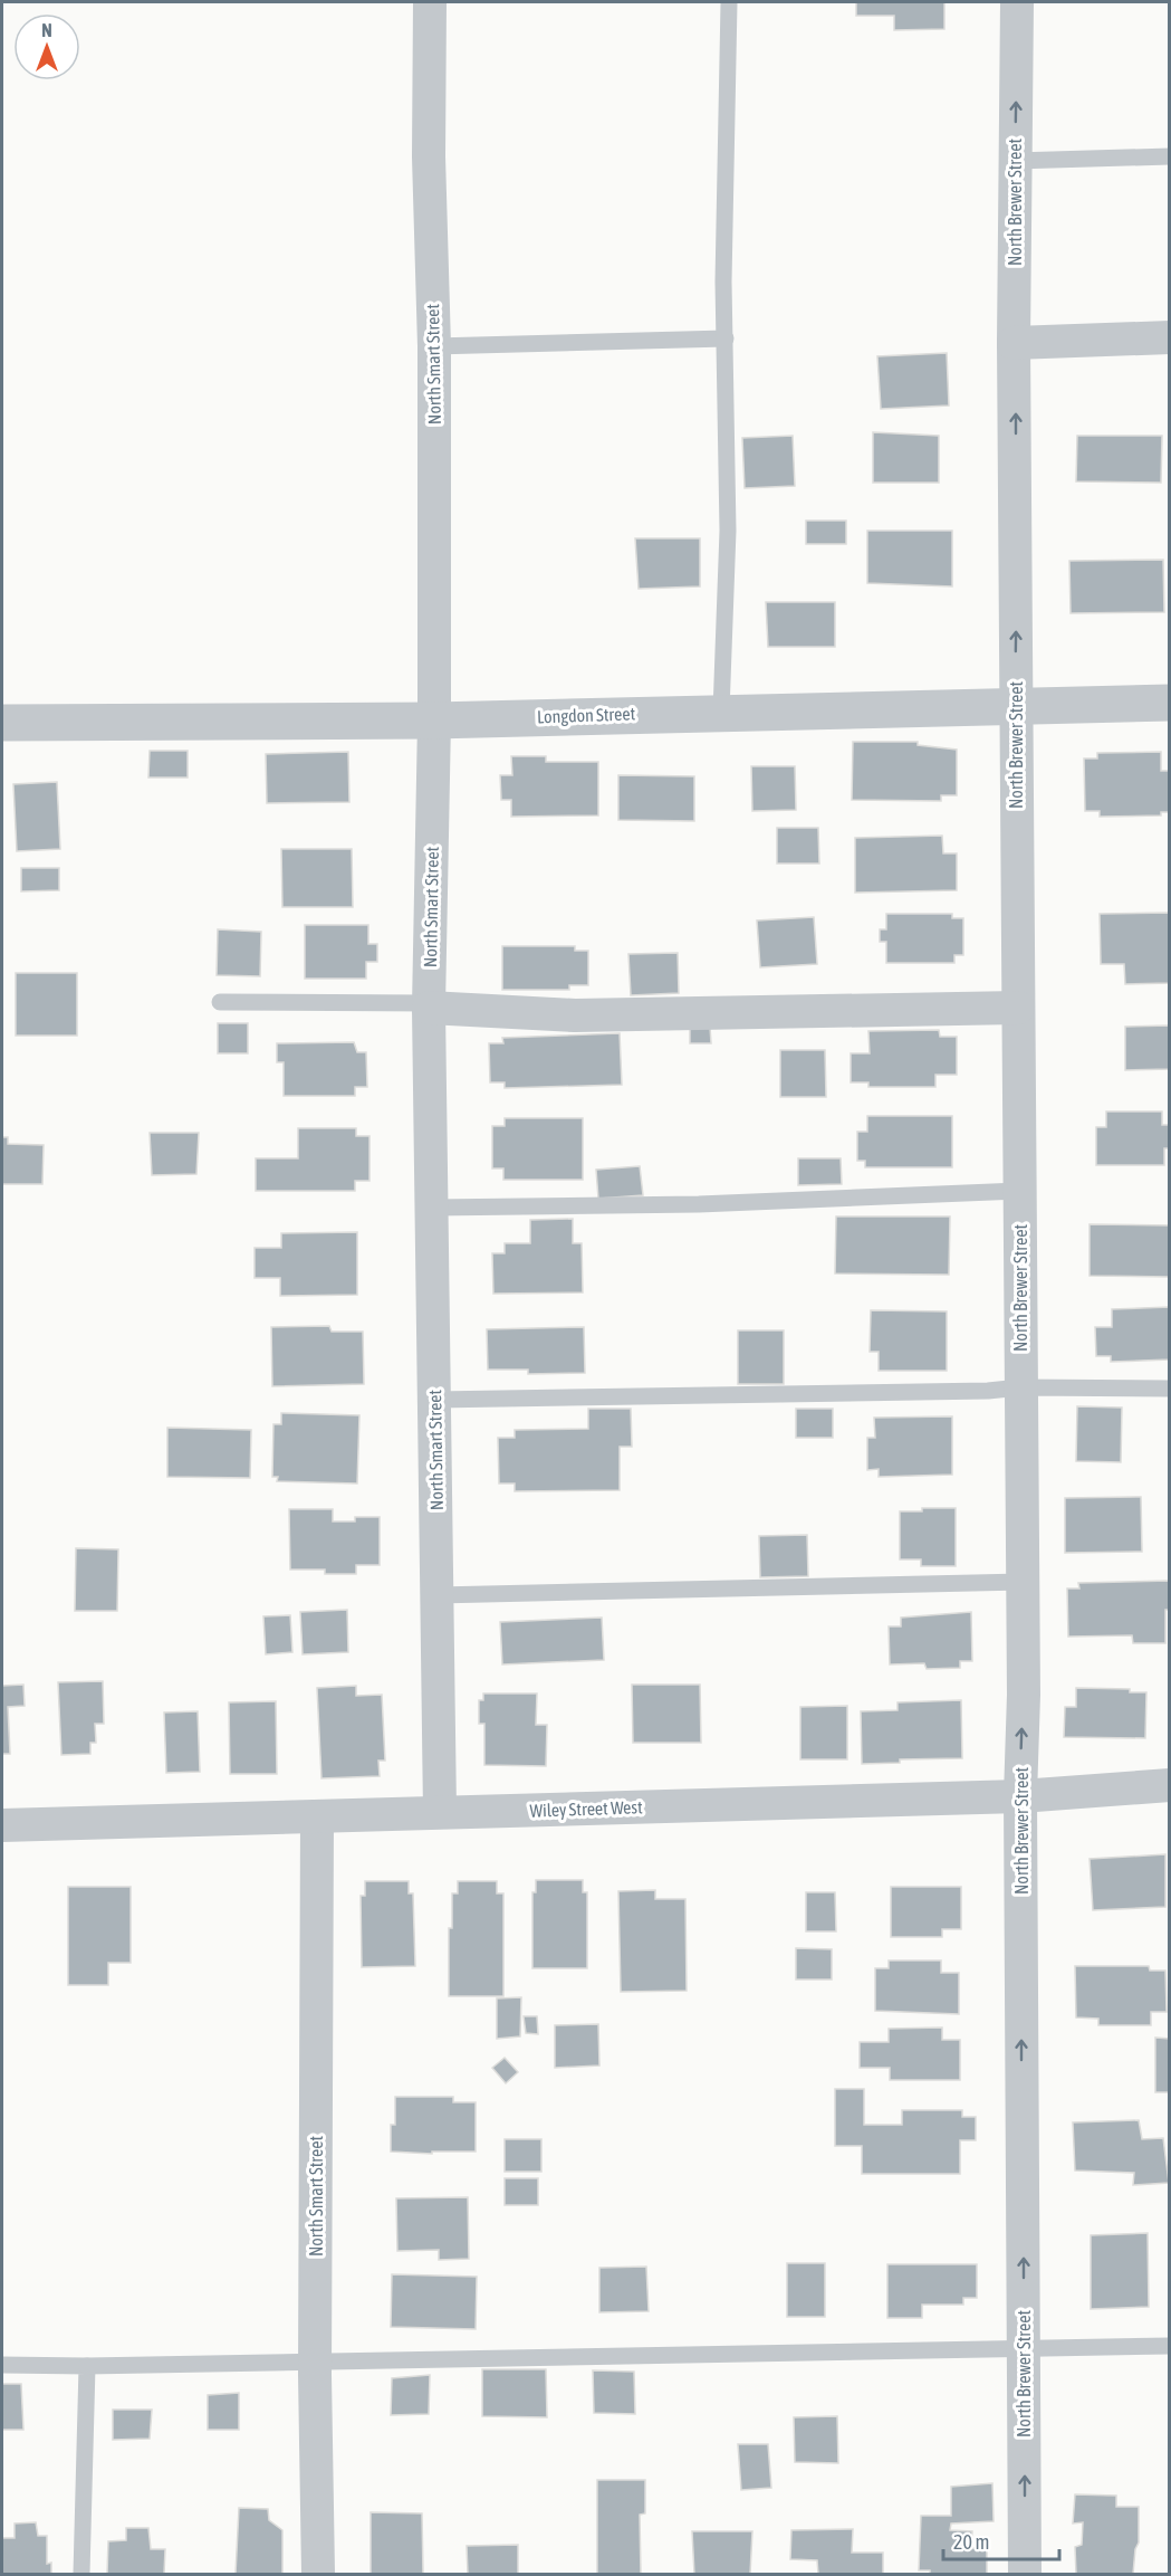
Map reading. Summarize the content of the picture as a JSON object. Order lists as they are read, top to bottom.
{
  "streets": {
    "street": [
      "North Brewer Street",
      "North Smart Street",
      "Longdon Street",
      "Wiley Street West"
    ]
  },
  "crossings": [
    ["North Brewer Street", "Longdon Street"],
    ["North Brewer Street", "Wiley Street West"],
    ["North Smart Street", "Longdon Street"],
    ["North Smart Street", "Wiley Street West"]
  ],
  "one_way": ["North Brewer Street"],
  "scale_bar": "20 m",
  "north": "top"
}
